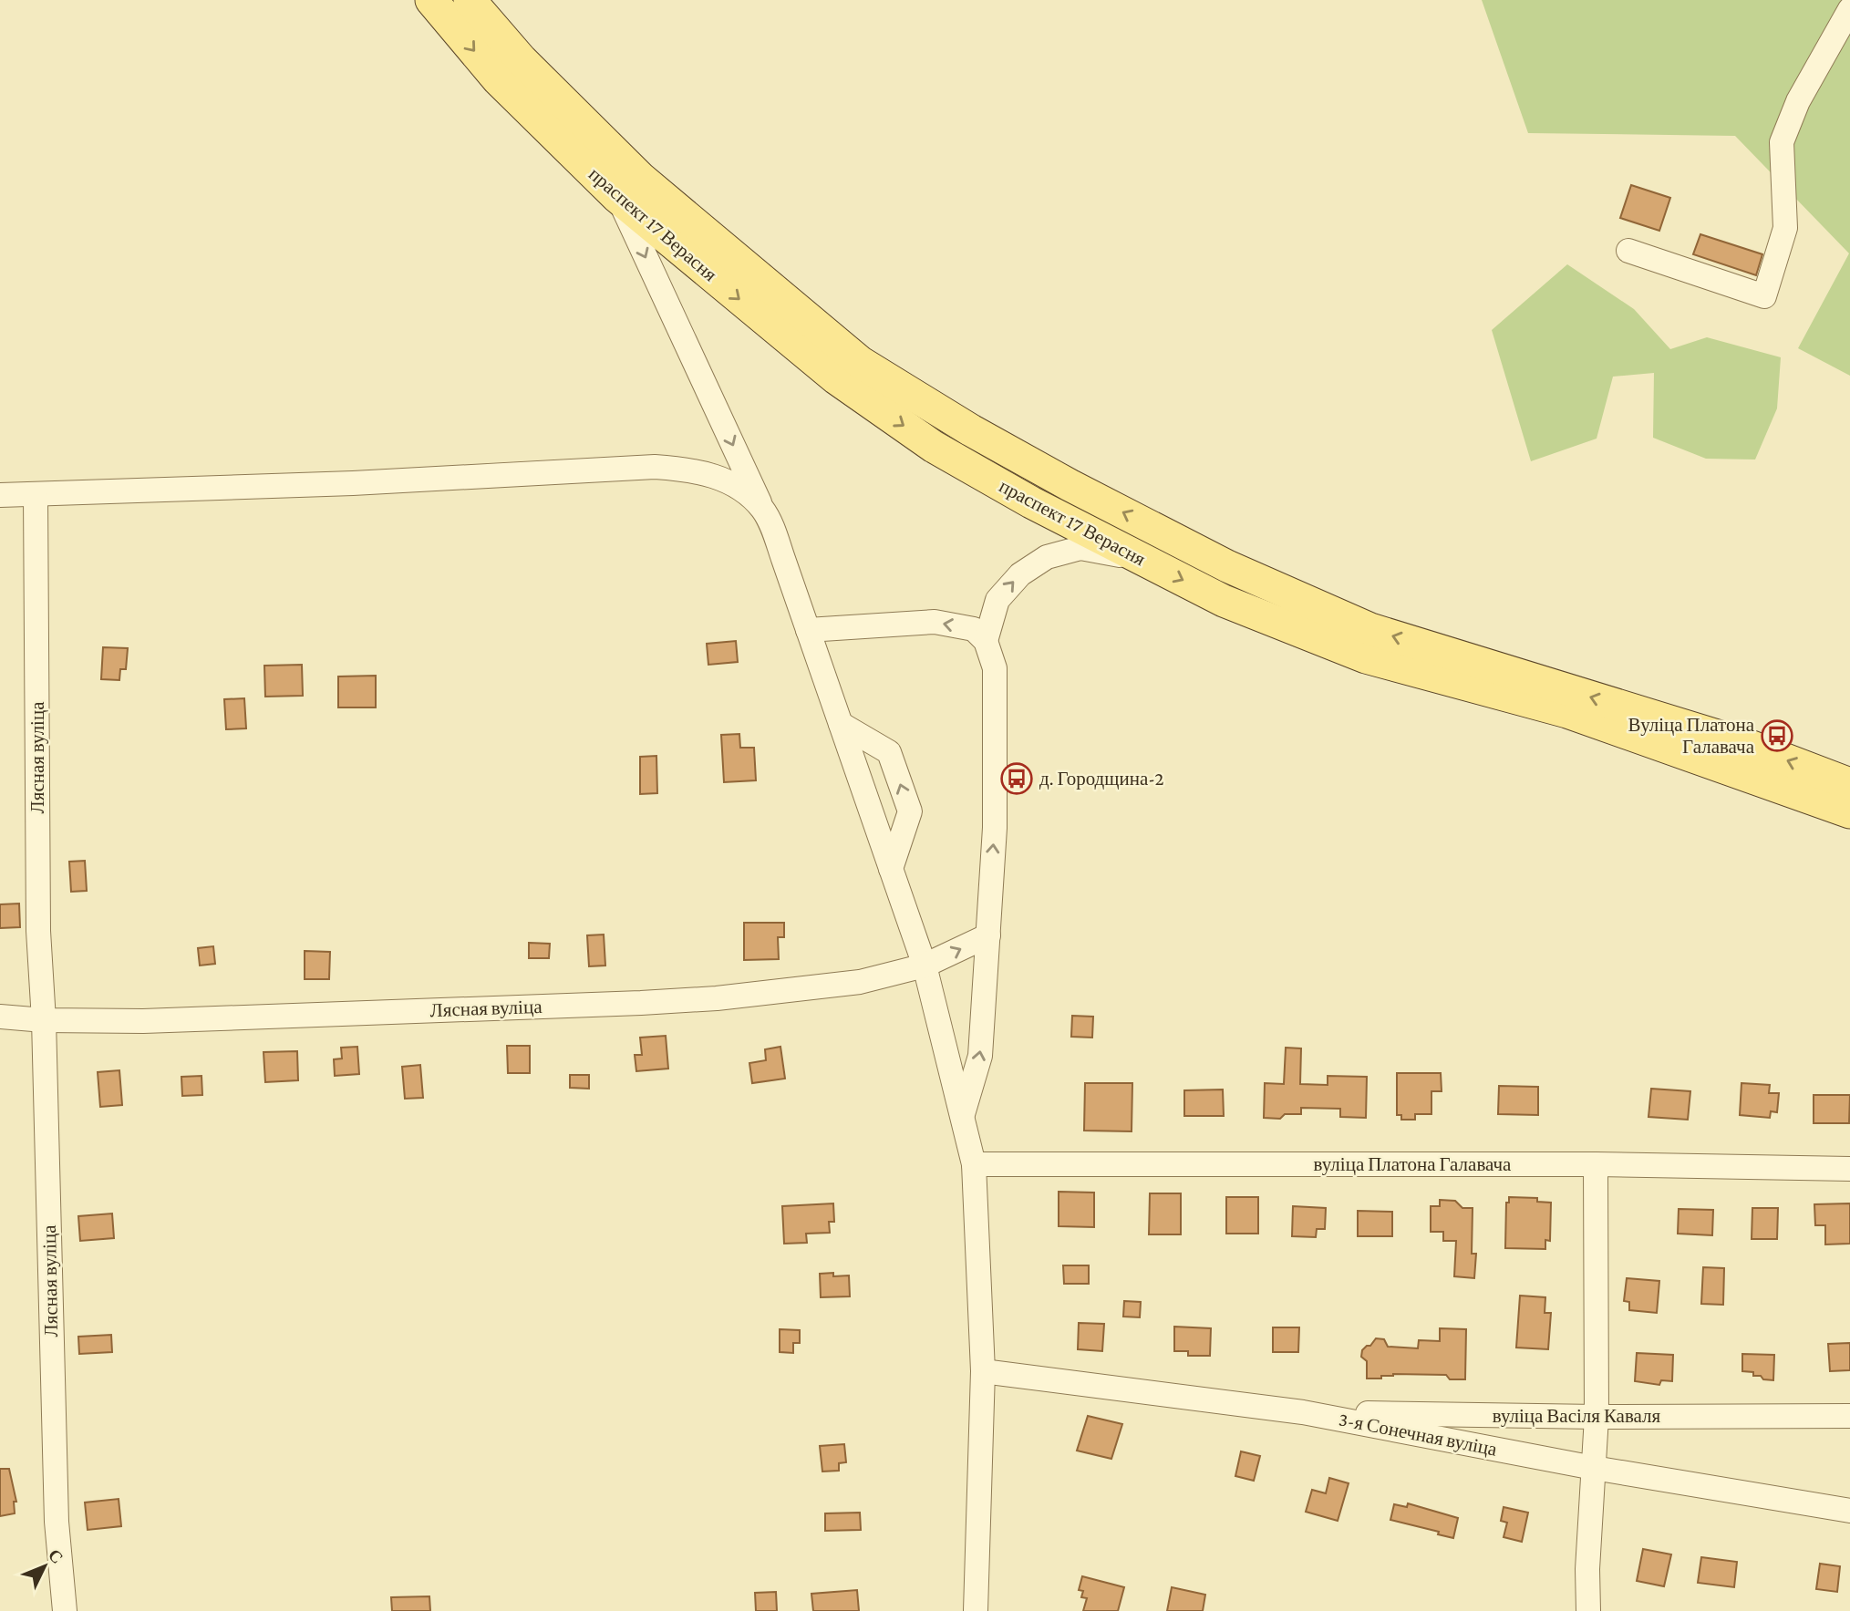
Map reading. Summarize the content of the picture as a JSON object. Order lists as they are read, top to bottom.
{
  "streets": {
    "main road": ["праспект 17 Верасня"],
    "street": [
      "Лясная вуліца",
      "вуліца Платона Галавача",
      "вуліца Васіля Каваля",
      "3-я Сонечная вуліца"
    ]
  },
  "crossings": [
    ["вуліца Васіля Каваля", "3-я Сонечная вуліца"]
  ],
  "places": {
    "bus stop": ["Вуліца Платона Галавача", "д. Городщина-2"]
  },
  "north": "top right"
}
